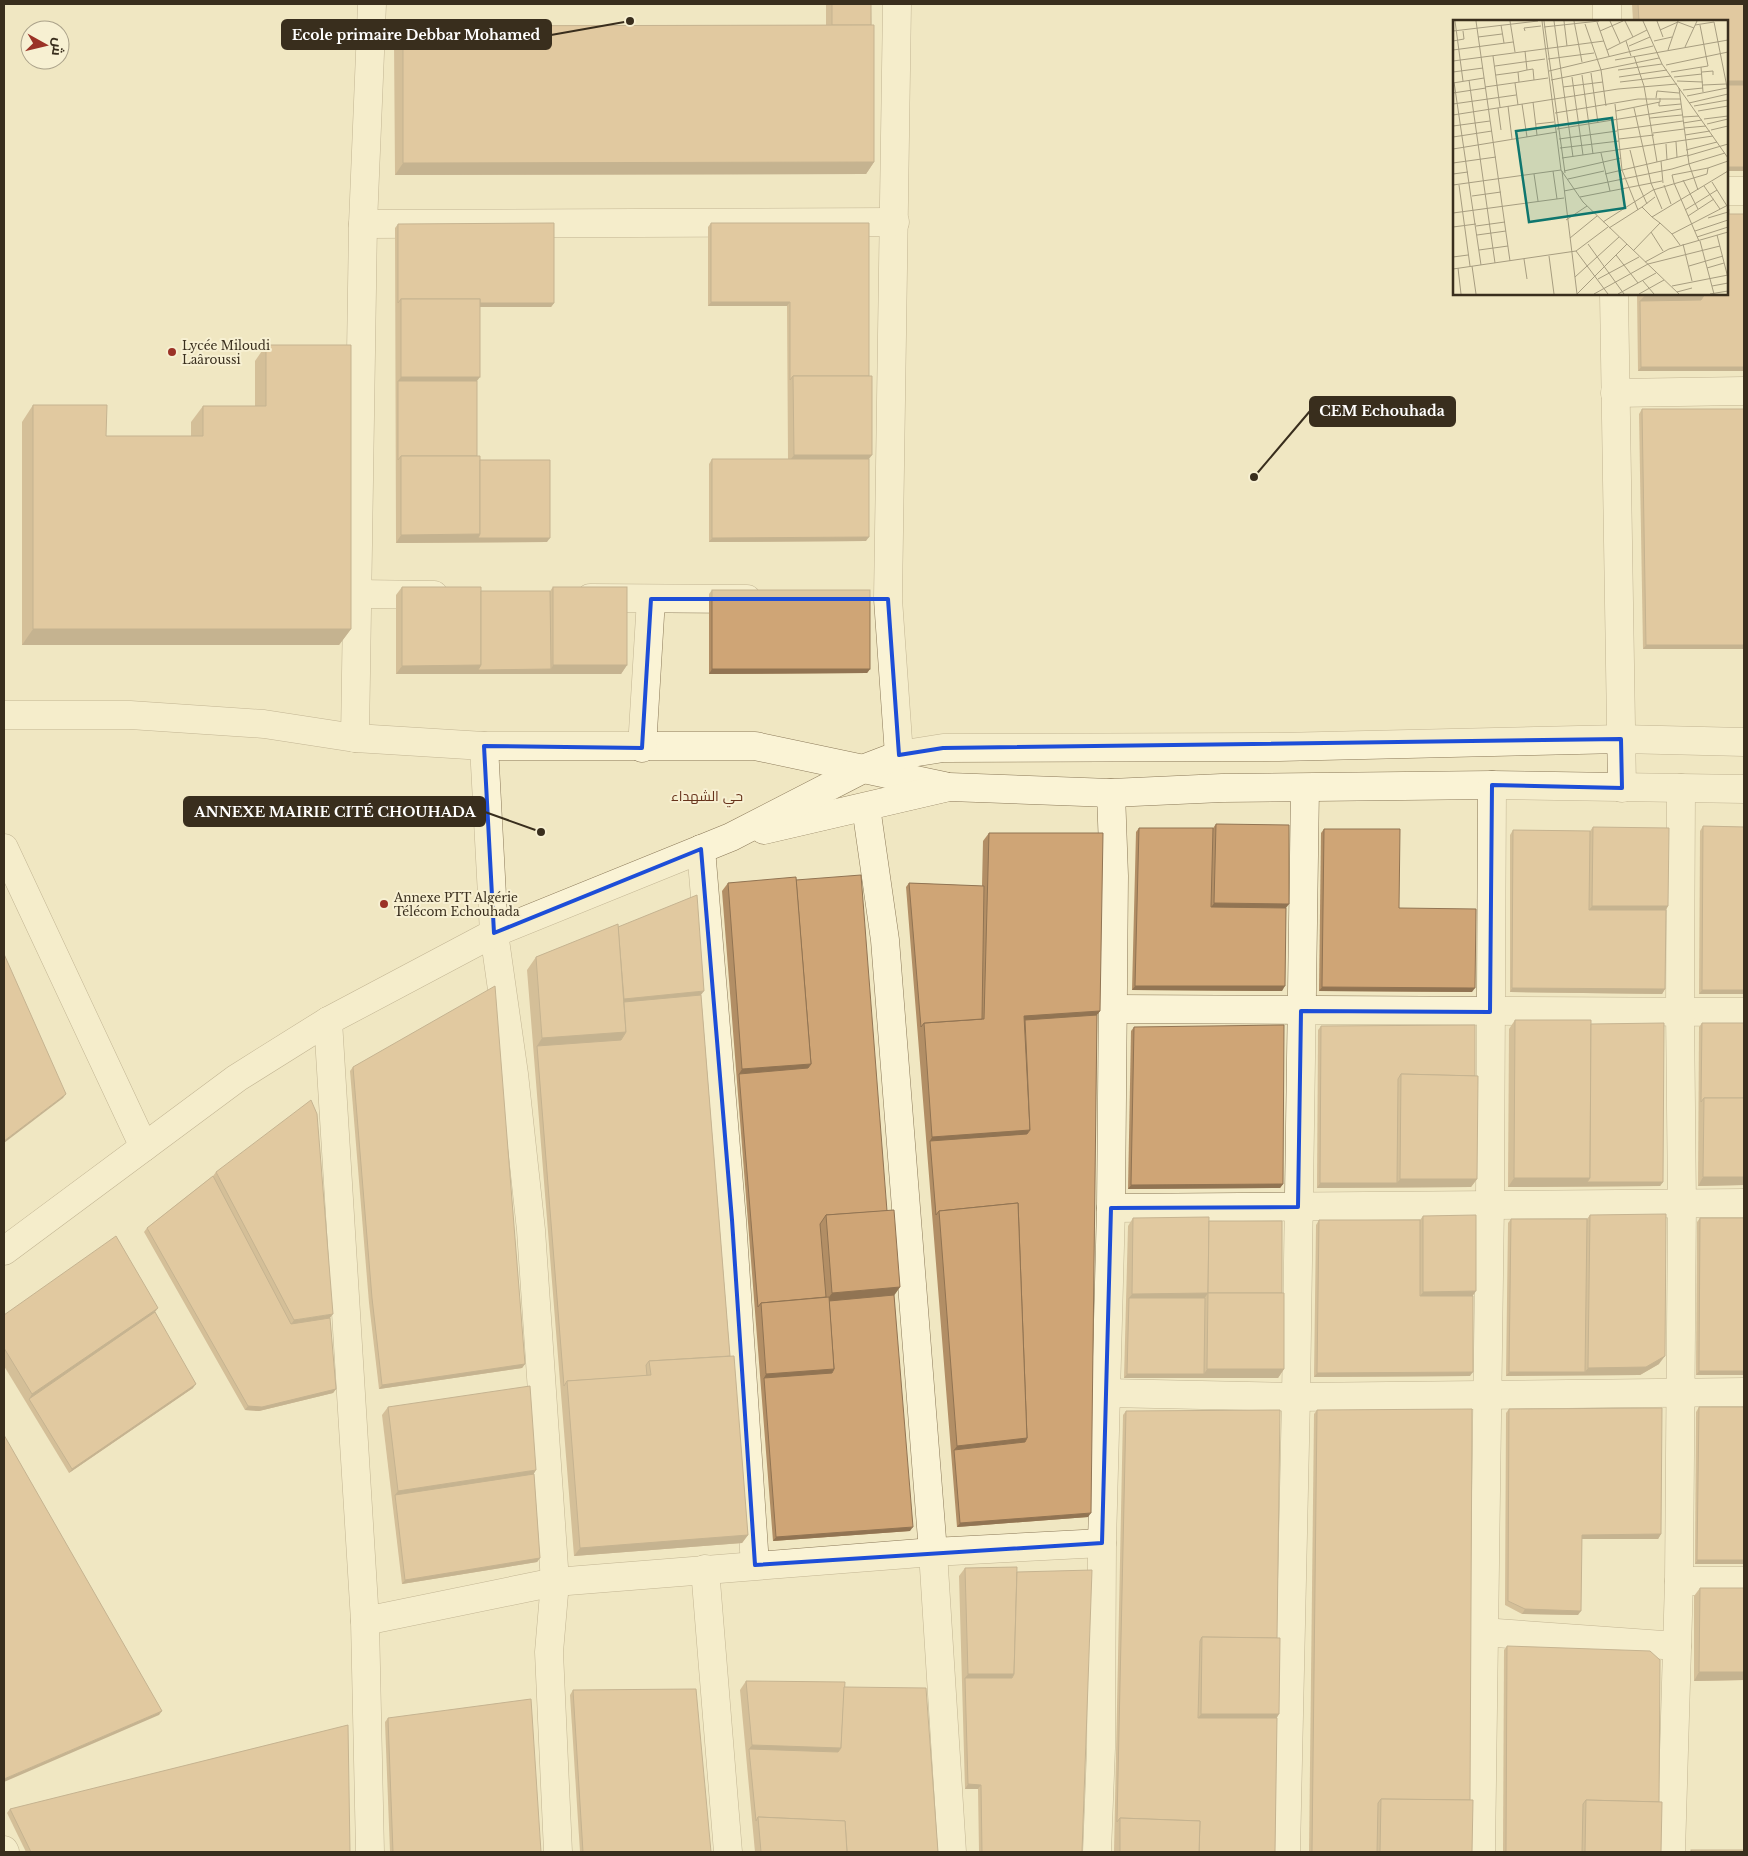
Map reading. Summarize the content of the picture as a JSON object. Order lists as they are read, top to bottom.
{
  "districts": ["حي الشهداء"],
  "places": [
    "Ecole primaire Debbar Mohamed",
    "Lycée Miloudi Laâroussi",
    "CEM Echouhada",
    "ANNEXE MAIRIE CITÉ CHOUHADA",
    "Annexe PTT Algérie Télécom Echouhada"
  ],
  "north": "right"
}
